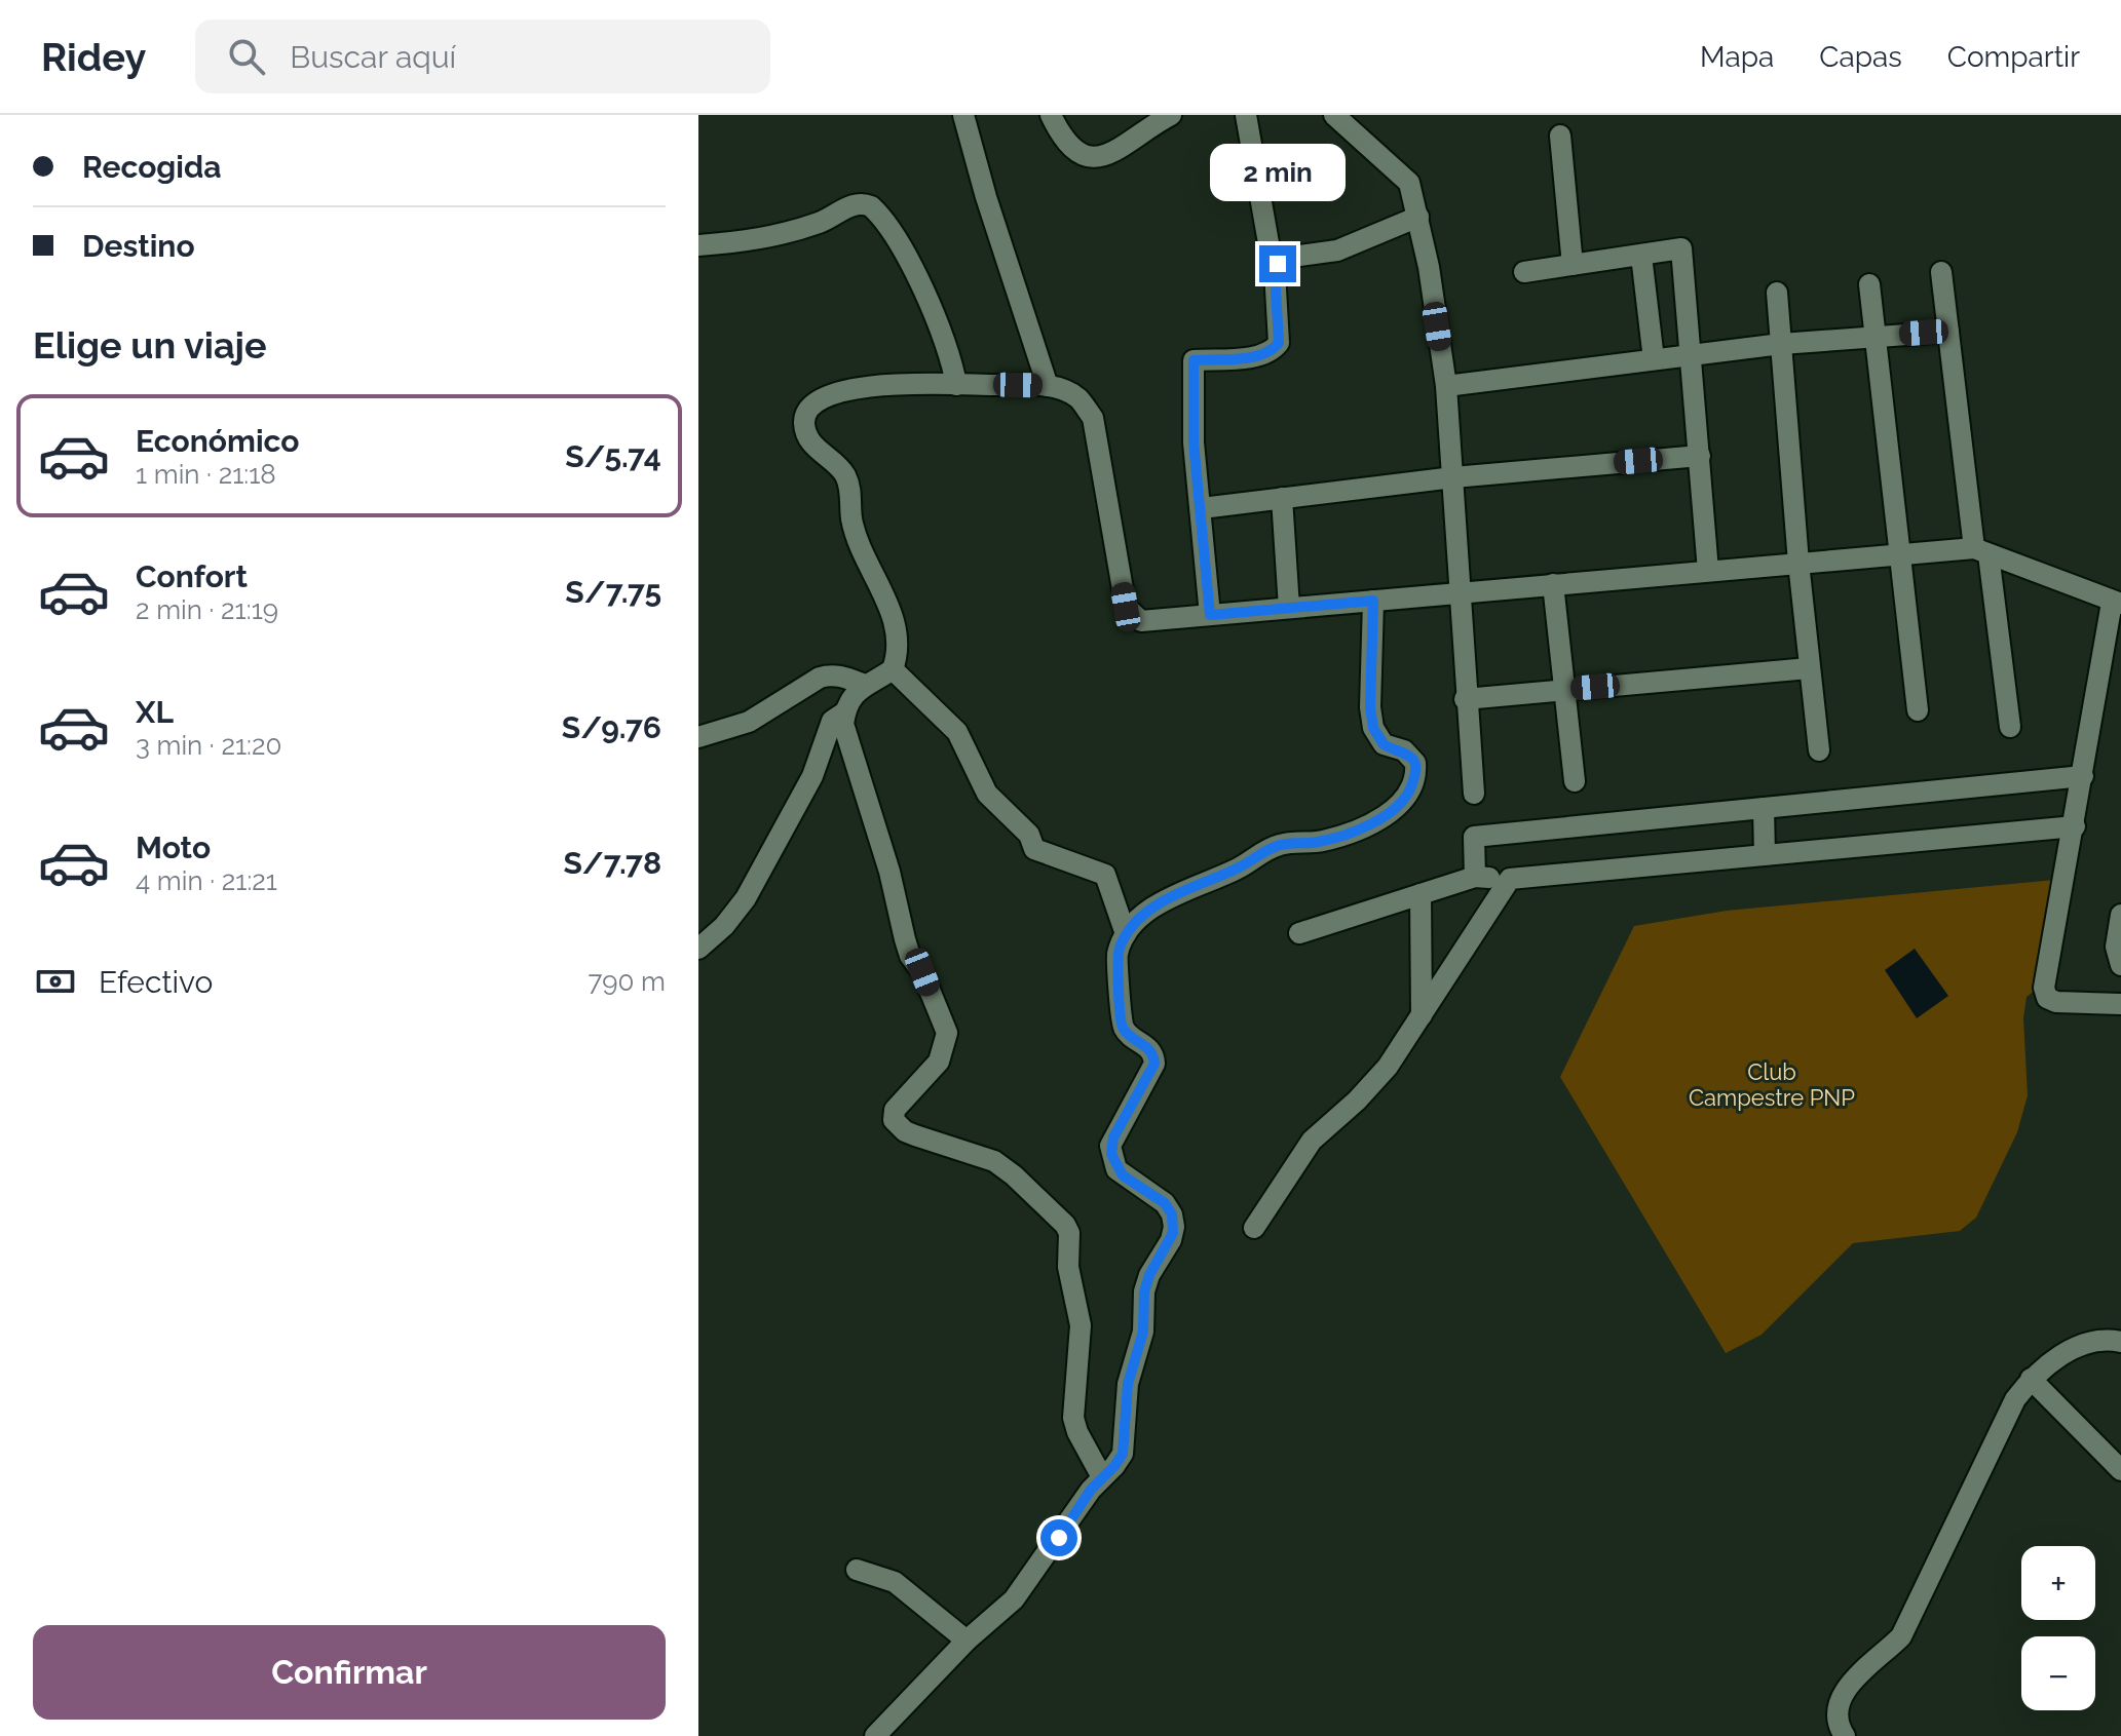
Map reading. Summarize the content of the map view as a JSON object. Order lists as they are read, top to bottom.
{
  "parks": ["Club Campestre PNP"],
  "page": {
    "header": "Ridey",
    "search": "Buscar aquí",
    "nav": ["Mapa", "Capas", "Compartir"],
    "banner": ["Recogida", "Destino"],
    "bubble": "2 min",
    "heading": "Elige un viaje",
    "list": [
      {
        "name": "Económico",
        "note": "1 min · 21:18",
        "value": "S/5.74"
      },
      {
        "name": "Confort",
        "note": "2 min · 21:19",
        "value": "S/7.75"
      },
      {
        "name": "XL",
        "note": "3 min · 21:20",
        "value": "S/9.76"
      },
      {
        "name": "Moto",
        "note": "4 min · 21:21",
        "value": "S/7.78"
      }
    ],
    "pay": ["Efectivo", "790 m"],
    "map_buttons": ["+", "−"],
    "buttons": "Confirmar"
  }
}
